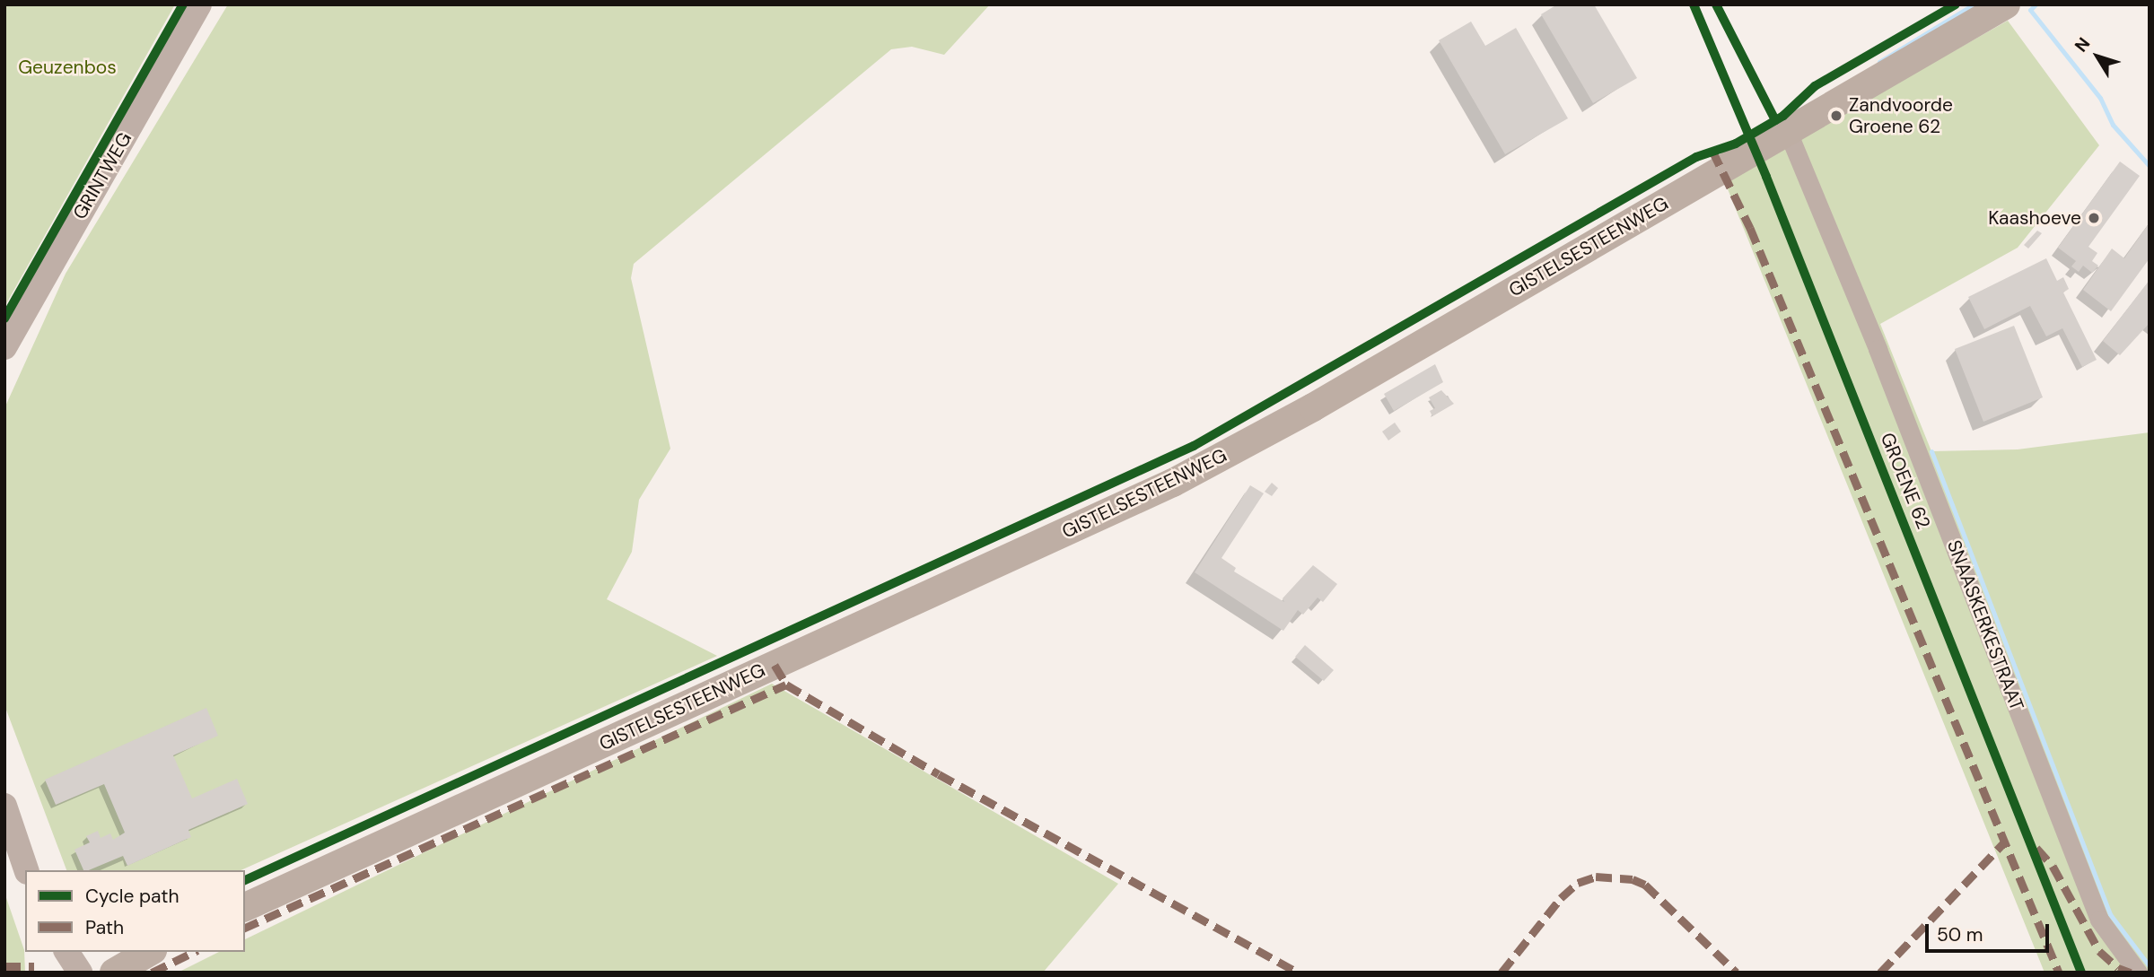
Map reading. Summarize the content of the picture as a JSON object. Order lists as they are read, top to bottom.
{
  "streets": {
    "main road": ["GISTELSESTEENWEG"],
    "street": ["GRINTWEG", "SNAASKERKESTRAAT"],
    "cycle path": ["GROENE 62"]
  },
  "crossings": [
    ["GISTELSESTEENWEG", "SNAASKERKESTRAAT"]
  ],
  "parks": ["Geuzenbos"],
  "places": ["Zandvoorde Groene 62", "Kaashoeve"],
  "legend": ["Cycle path", "Path"],
  "scale_bar": "50 m",
  "north": "top left"
}
